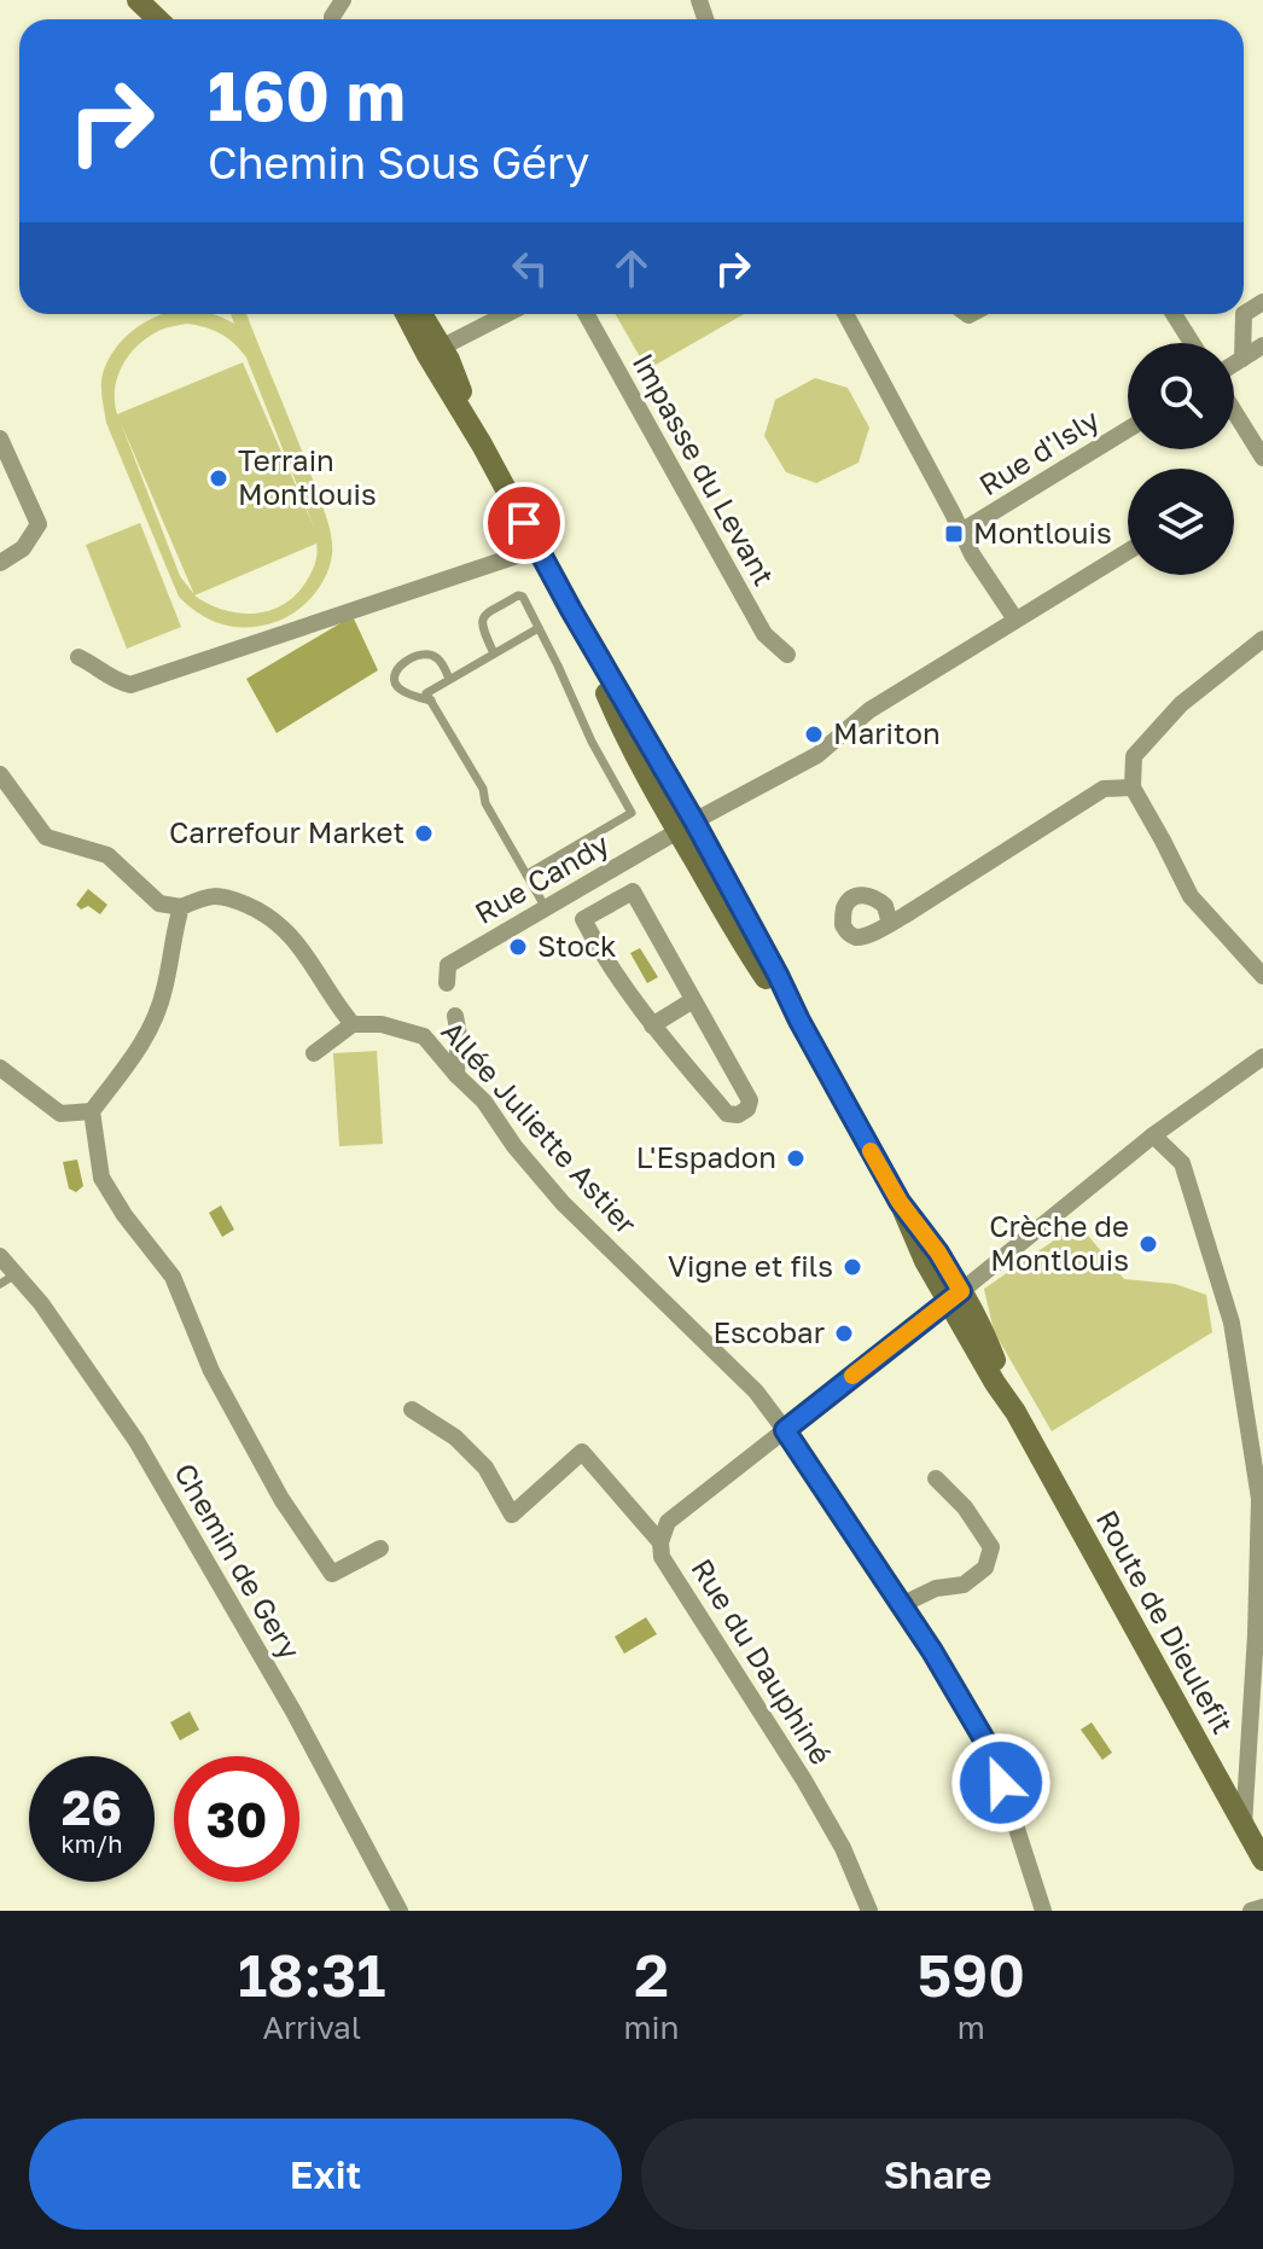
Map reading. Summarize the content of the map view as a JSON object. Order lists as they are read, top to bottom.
{
  "streets": {
    "main road": ["Route de Dieulefit"],
    "street": [
      "Rue d'Isly",
      "Impasse du Levant",
      "Rue Candy",
      "Allée Juliette Astier",
      "Chemin de Gery",
      "Rue du Dauphiné"
    ]
  },
  "crossings": [
    ["Rue Candy", "Route de Dieulefit"],
    ["Allée Juliette Astier", "Rue du Dauphiné"],
    ["Route de Dieulefit", "Rue du Dauphiné"]
  ],
  "places": {
    "other": [
      "Terrain Montlouis",
      "Mariton",
      "Carrefour Market",
      "Stock",
      "L'Espadon",
      "Crèche de Montlouis",
      "Vigne et fils",
      "Escobar"
    ],
    "transit": ["Montlouis"]
  },
  "page": {
    "turn": ["160 m", "Chemin Sous Géry"],
    "speed": "26 km/h",
    "limit": "30",
    "eta": [
      "18:31",
      "Arrival",
      "2",
      "min",
      "590",
      "m"
    ],
    "buttons": ["Exit", "Share"]
  }
}
